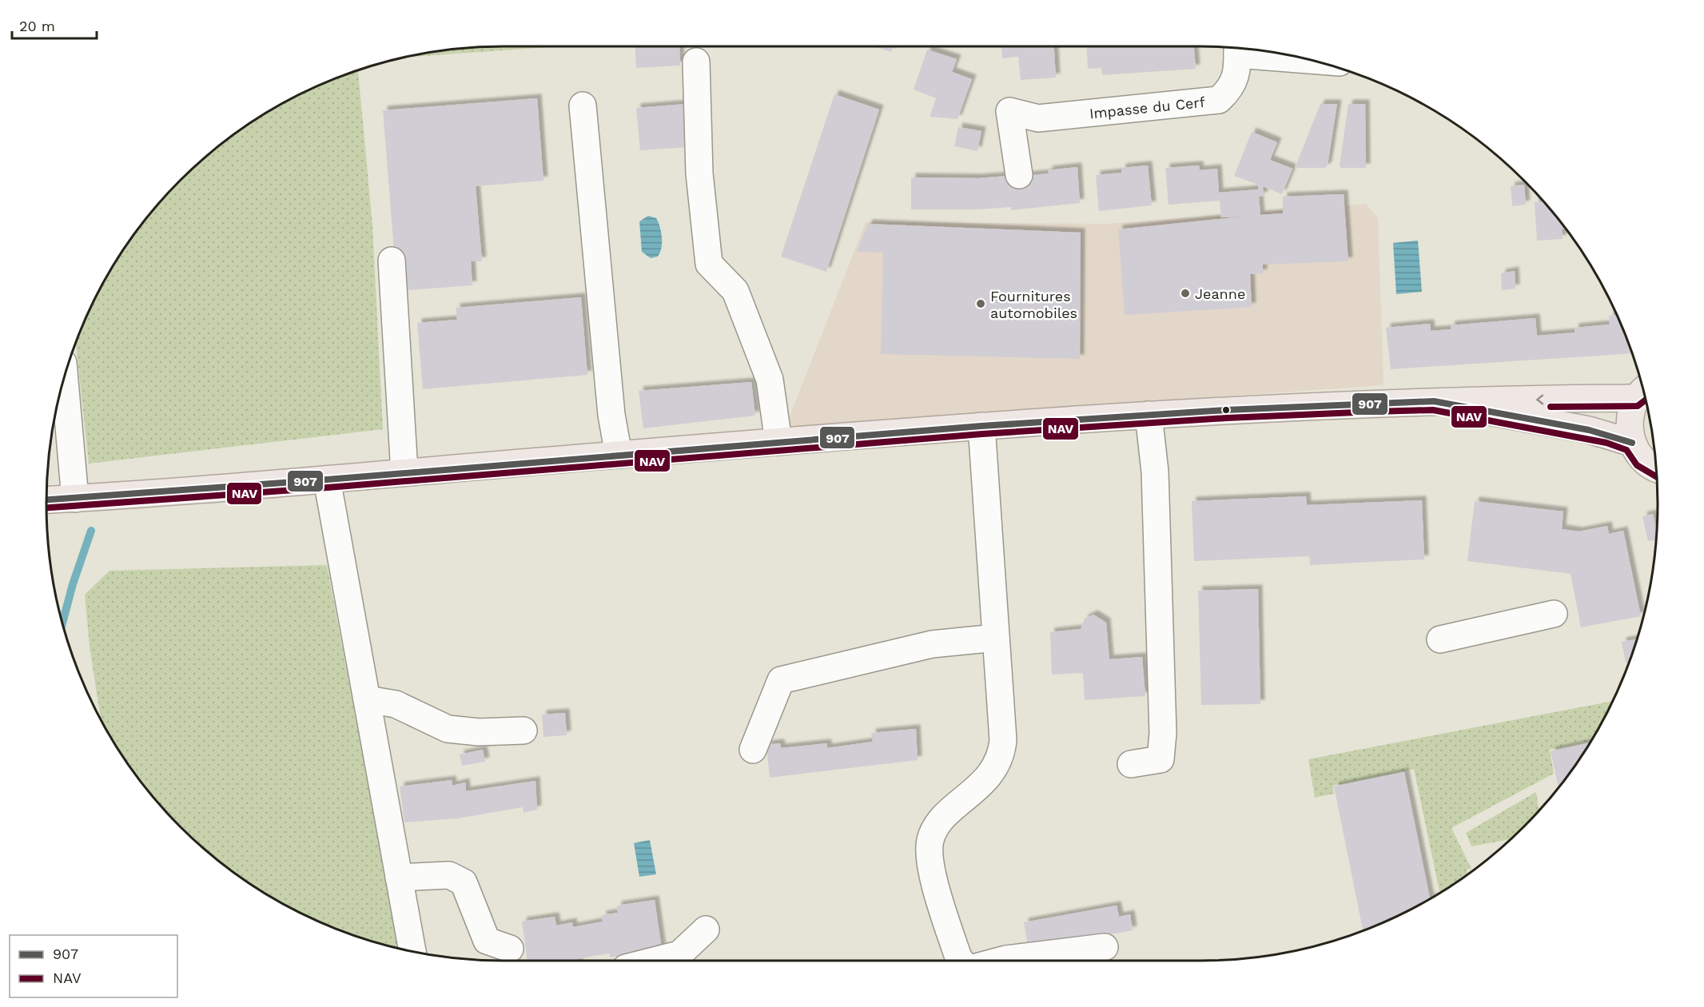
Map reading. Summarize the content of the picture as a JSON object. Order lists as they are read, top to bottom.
{
  "streets": {
    "street": ["Impasse du Cerf"]
  },
  "places": ["Jeanne", "Fournitures automobiles"],
  "lines": ["transit line NAV", "transit line 907"],
  "legend": ["907", "NAV"],
  "scale_bar": "20 m"
}
